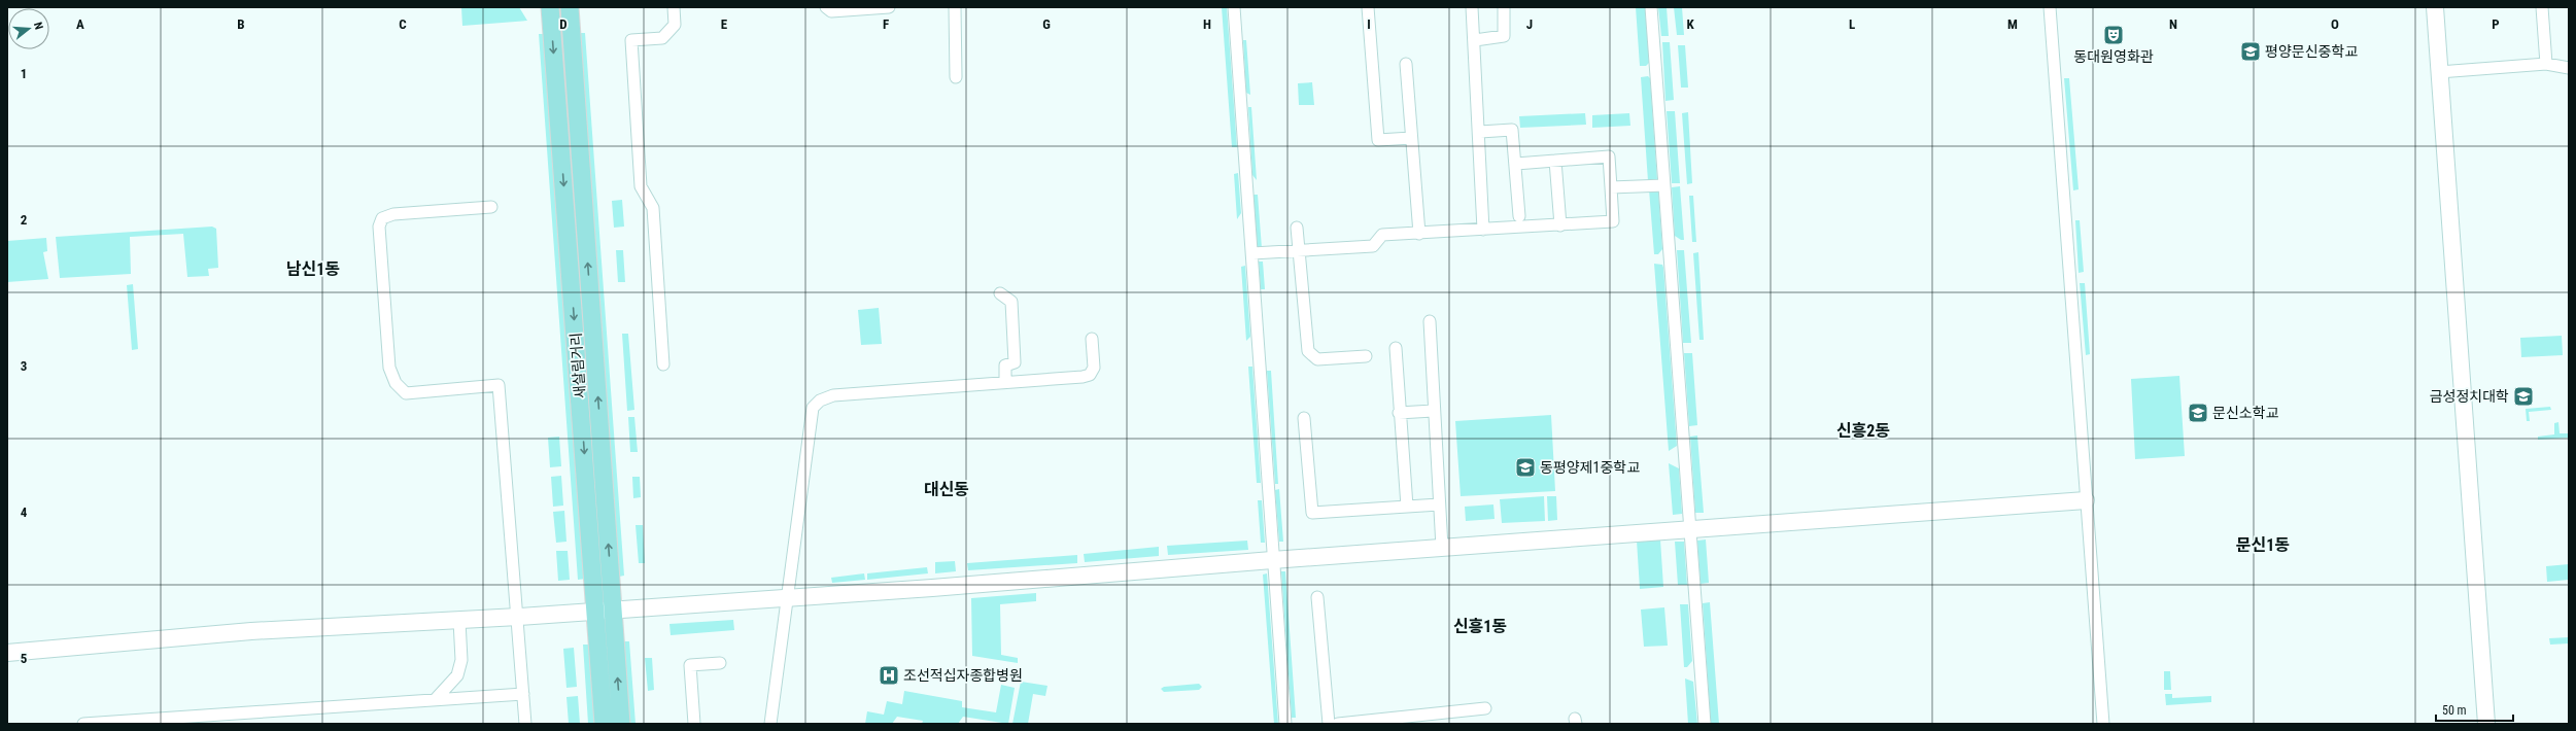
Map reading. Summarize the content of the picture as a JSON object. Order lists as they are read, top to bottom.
{
  "streets": {
    "main road": ["새살림거리"]
  },
  "districts": [
    "남신1동",
    "신흥2동",
    "대신동",
    "문신1동",
    "신흥1동"
  ],
  "places": {
    "theatre": ["동대원영화관"],
    "school or university": [
      "평양문신중학교",
      "금성정치대학",
      "문신소학교",
      "동평양제1중학교"
    ],
    "hospital": ["조선적십자종합병원"]
  },
  "scale_bar": "50 m",
  "north": "right",
  "grid": {
    "columns": [
      "A",
      "B",
      "C",
      "D",
      "E",
      "F",
      "G",
      "H",
      "I",
      "J",
      "K",
      "L",
      "M",
      "N",
      "O",
      "P"
    ],
    "rows": [
      "1",
      "2",
      "3",
      "4",
      "5"
    ]
  }
}
